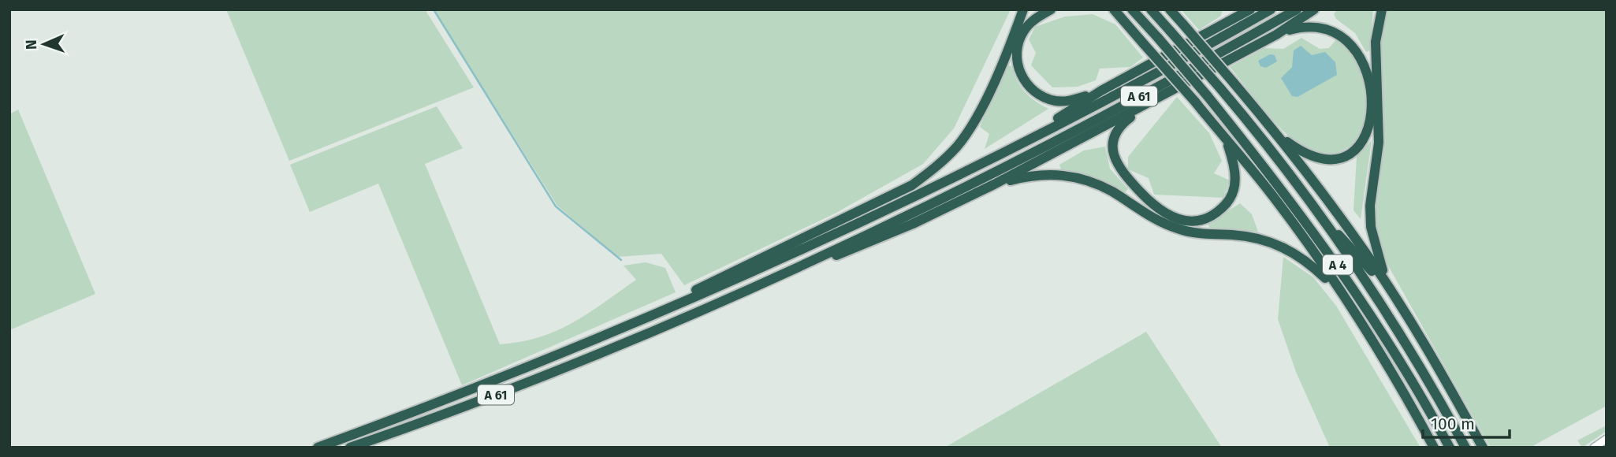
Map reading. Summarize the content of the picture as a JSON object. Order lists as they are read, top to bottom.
{
  "streets": {
    "highway": ["A 61", "A 4"]
  },
  "scale_bar": "100 m",
  "north": "left"
}
